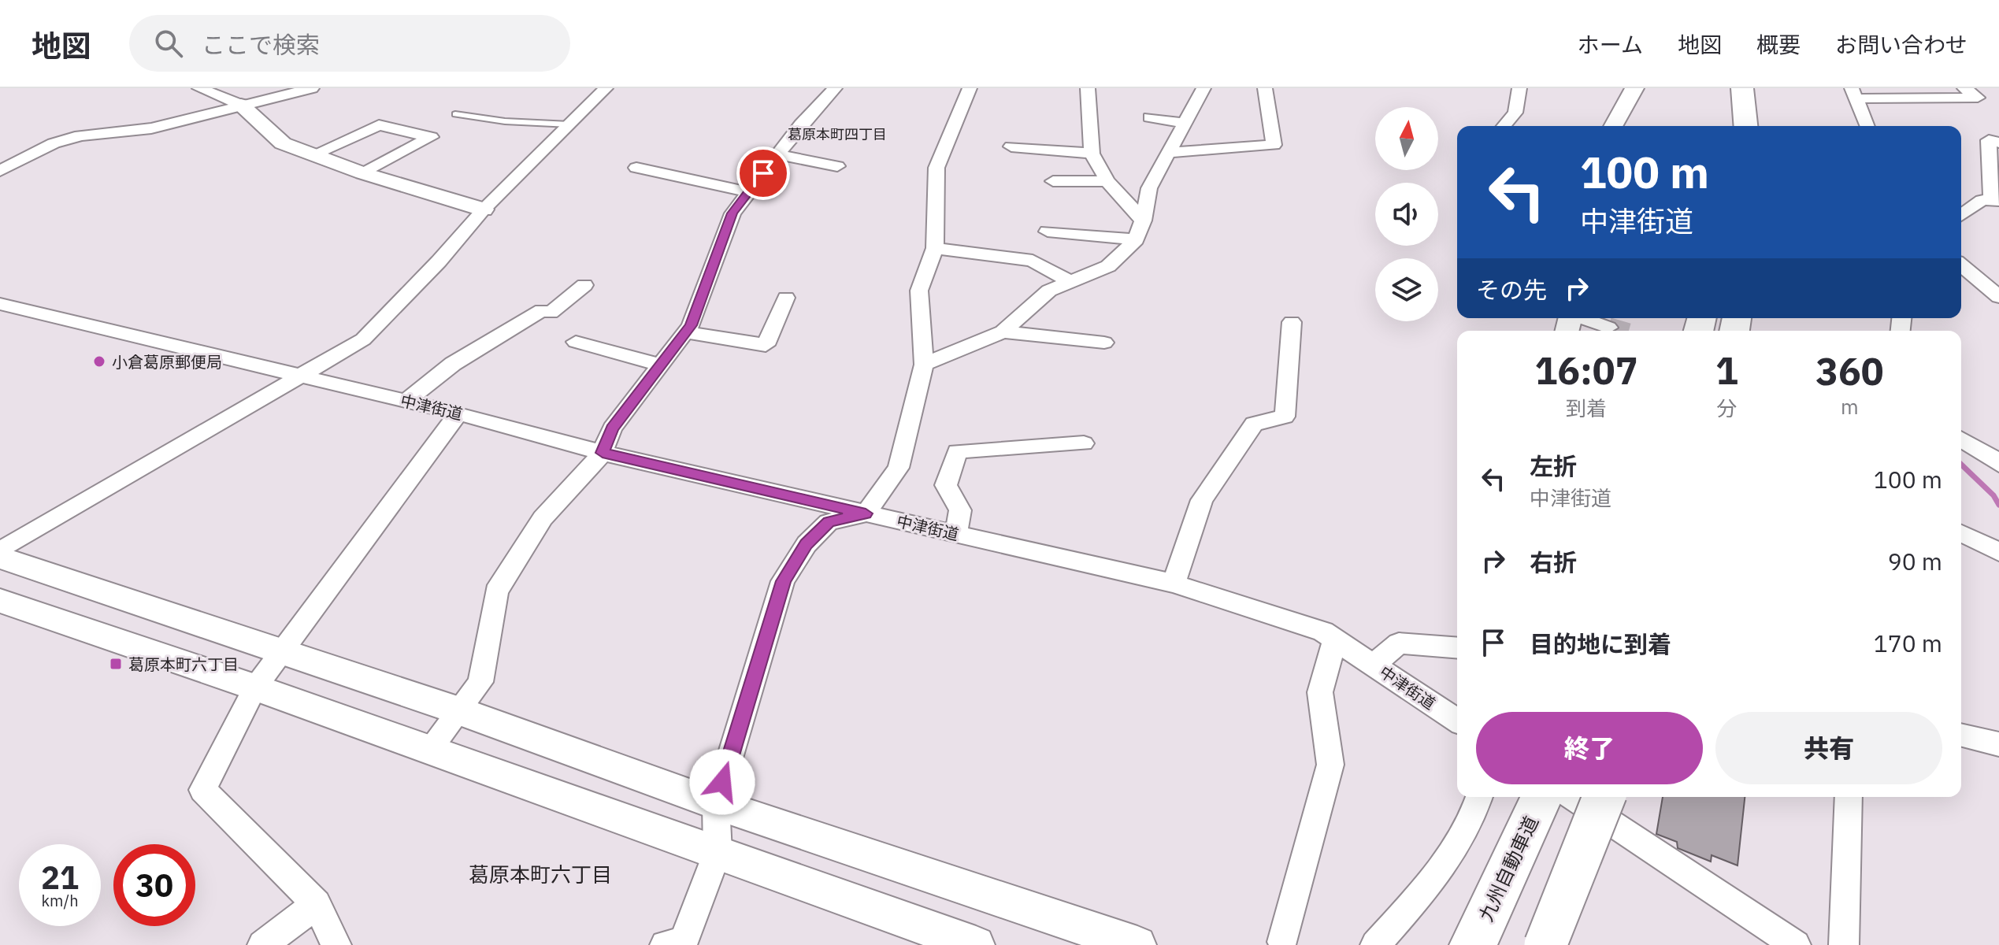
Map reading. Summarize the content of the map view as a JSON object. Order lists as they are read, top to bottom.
{
  "streets": {
    "highway": ["九州自動車道"],
    "street": ["中津街道"]
  },
  "districts": ["葛原本町四丁目", "葛原本町六丁目"],
  "places": {
    "other": ["小倉葛原郵便局"],
    "transit": ["葛原本町六丁目"]
  },
  "north": "top",
  "page": {
    "header": "地図",
    "search": "ここで検索",
    "nav": [
      "ホーム",
      "地図",
      "概要",
      "お問い合わせ"
    ],
    "turn": ["100 m", "中津街道"],
    "then": "その先",
    "eta": [
      "16:07",
      "到着",
      "1",
      "分",
      "360",
      "m"
    ],
    "list": [
      {
        "name": "左折",
        "note": "中津街道",
        "value": "100 m"
      },
      {
        "name": "右折",
        "value": "90 m"
      },
      {
        "name": "目的地に到着",
        "value": "170 m"
      }
    ],
    "buttons": ["終了", "共有"],
    "speed": "21 km/h",
    "limit": "30"
  }
}
